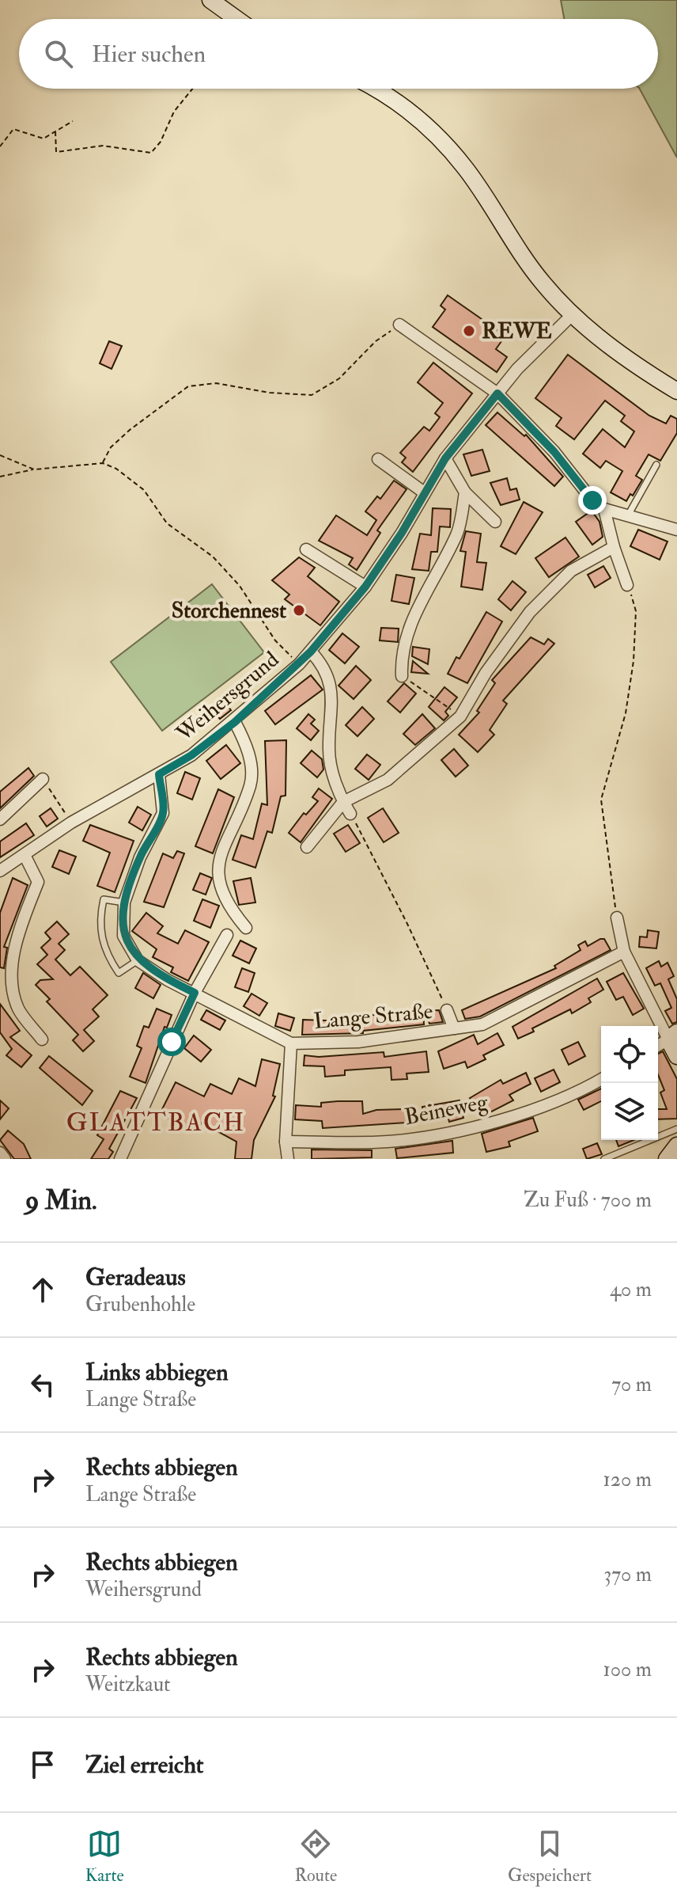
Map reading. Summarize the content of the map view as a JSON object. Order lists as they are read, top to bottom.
{
  "streets": {
    "street": ["Weihersgrund", "Lange Straße", "Beineweg"]
  },
  "crossings": [
    ["Weihersgrund", "Lange Straße"]
  ],
  "districts": ["GLATTBACH"],
  "places": ["REWE", "Storchennest"],
  "page": {
    "search": "Hier suchen",
    "heading": ["9 Min.", "Zu Fuß · 700 m"],
    "list": [
      ["Geradeaus", "Grubenhohle", "40 m"],
      ["Links abbiegen", "Lange Straße", "70 m"],
      ["Rechts abbiegen", "Lange Straße", "120 m"],
      ["Rechts abbiegen", "Weihersgrund", "370 m"],
      ["Rechts abbiegen", "Weitzkaut", "100 m"],
      "Ziel erreicht"
    ],
    "nav": ["Karte", "Route", "Gespeichert"]
  }
}
